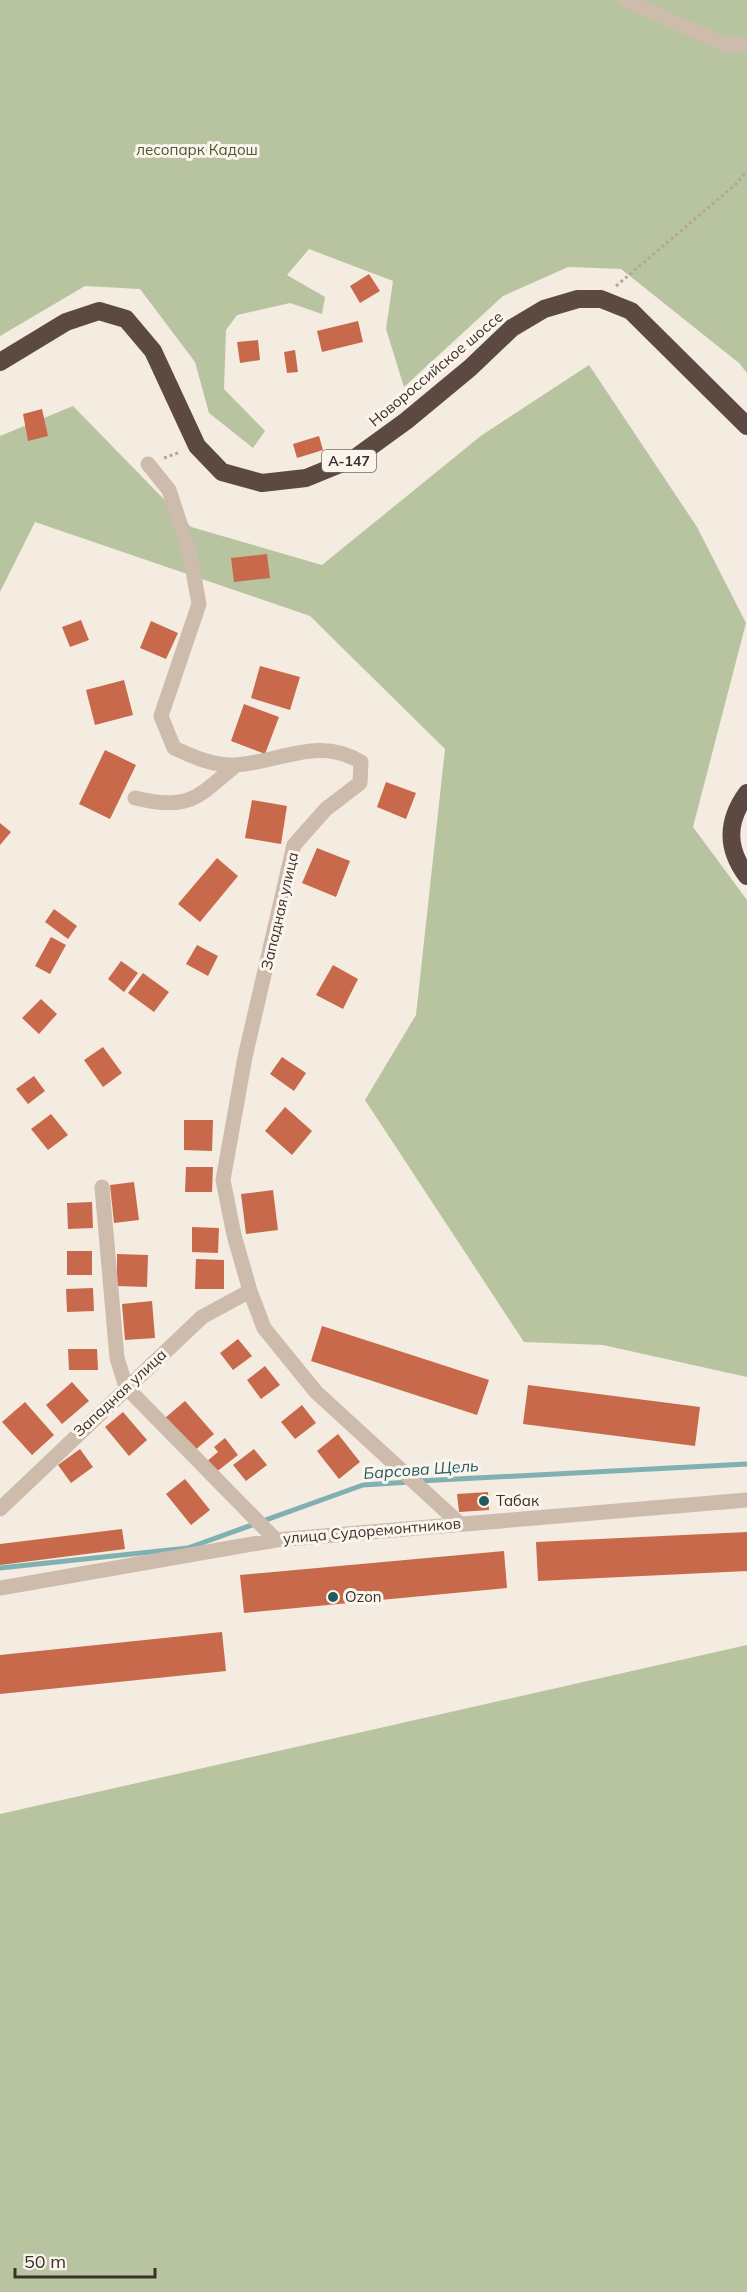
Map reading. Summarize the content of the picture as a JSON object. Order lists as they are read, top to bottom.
{
  "streets": {
    "highway": ["Новороссийское шоссе", "А-147"],
    "street": ["Западная улица", "улица Судоремонтников"]
  },
  "crossings": [
    ["Западная улица", "улица Судоремонтников"]
  ],
  "water": ["Барсова Щель"],
  "parks": ["лесопарк Кадош"],
  "places": ["Табак", "Ozon"],
  "scale_bar": "50 m"
}
